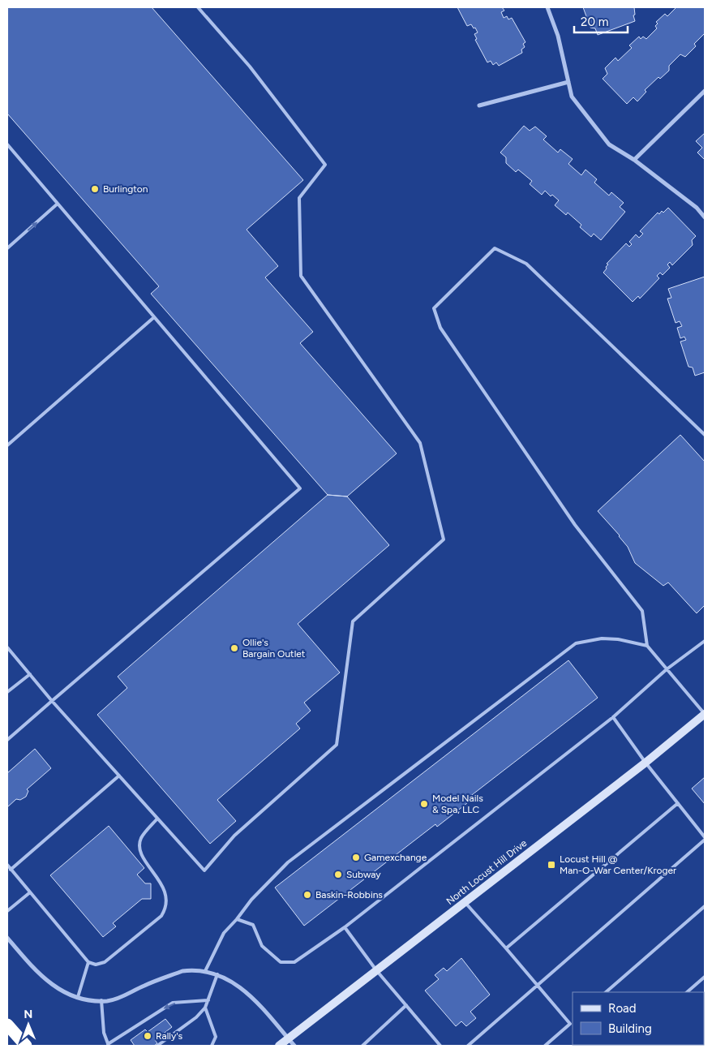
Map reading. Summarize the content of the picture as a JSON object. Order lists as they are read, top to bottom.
{
  "streets": {
    "street": ["North Locust Hill Drive"]
  },
  "places": {
    "other": [
      "Burlington",
      "Ollie's Bargain Outlet",
      "Model Nails & Spa, LLC",
      "Gamexchange",
      "Subway",
      "Baskin-Robbins",
      "Rally's"
    ],
    "transit": ["Locust Hill @ Man-O-War Center/Kroger"]
  },
  "legend": ["Road", "Building"],
  "scale_bar": "20 m",
  "north": "top"
}
